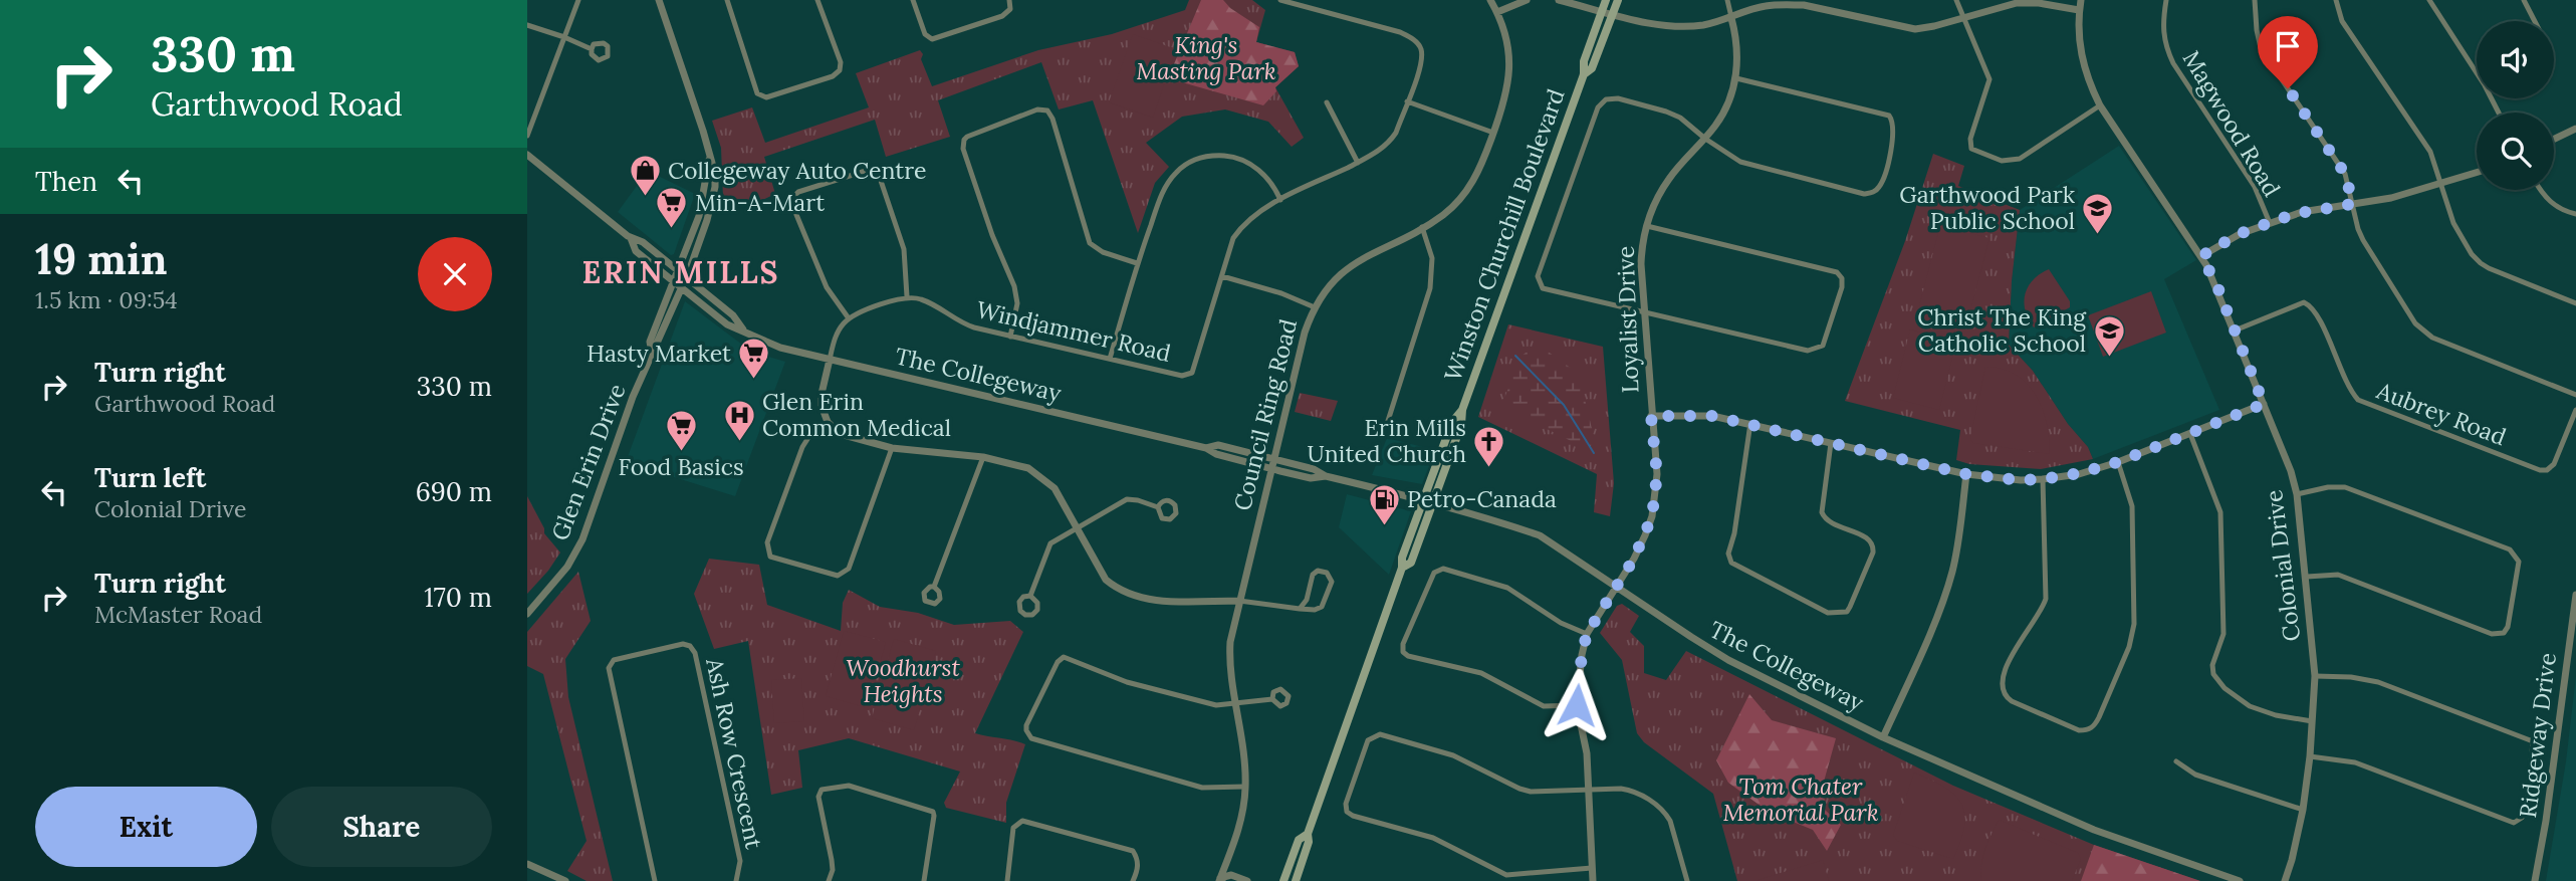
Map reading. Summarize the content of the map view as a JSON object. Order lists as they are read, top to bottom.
{
  "streets": {
    "main road": ["Winston Churchill Boulevard"],
    "street": [
      "Magwood Road",
      "Loyalist Drive",
      "Windjammer Road",
      "The Collegeway",
      "Aubrey Road",
      "Council Ring Road",
      "Glen Erin Drive",
      "Colonial Drive",
      "Ridgeway Drive",
      "Ash Row Crescent"
    ]
  },
  "crossings": [
    ["Winston Churchill Boulevard", "The Collegeway"],
    ["Loyalist Drive", "The Collegeway"],
    ["The Collegeway", "Council Ring Road"],
    ["The Collegeway", "Glen Erin Drive"],
    ["Aubrey Road", "Colonial Drive"]
  ],
  "districts": ["ERIN MILLS"],
  "parks": ["King's Masting Park", "Woodhurst Heights", "Tom Chater Memorial Park"],
  "places": {
    "shop": ["Collegeway Auto Centre"],
    "supermarket": ["Min-A-Mart", "Hasty Market", "Food Basics"],
    "school or university": ["Garthwood Park Public School", "Christ The King Catholic School"],
    "hospital": ["Glen Erin Common Medical"],
    "church": ["Erin Mills United Church"],
    "fuel station": ["Petro-Canada"]
  },
  "page": {
    "turn": ["330 m", "Garthwood Road"],
    "then": "Then",
    "heading": ["19 min", "1.5 km · 09:54"],
    "list": [
      {
        "name": "Turn right",
        "note": "Garthwood Road",
        "value": "330 m"
      },
      {
        "name": "Turn left",
        "note": "Colonial Drive",
        "value": "690 m"
      },
      {
        "name": "Turn right",
        "note": "McMaster Road",
        "value": "170 m"
      }
    ],
    "buttons": ["Exit", "Share"]
  }
}
